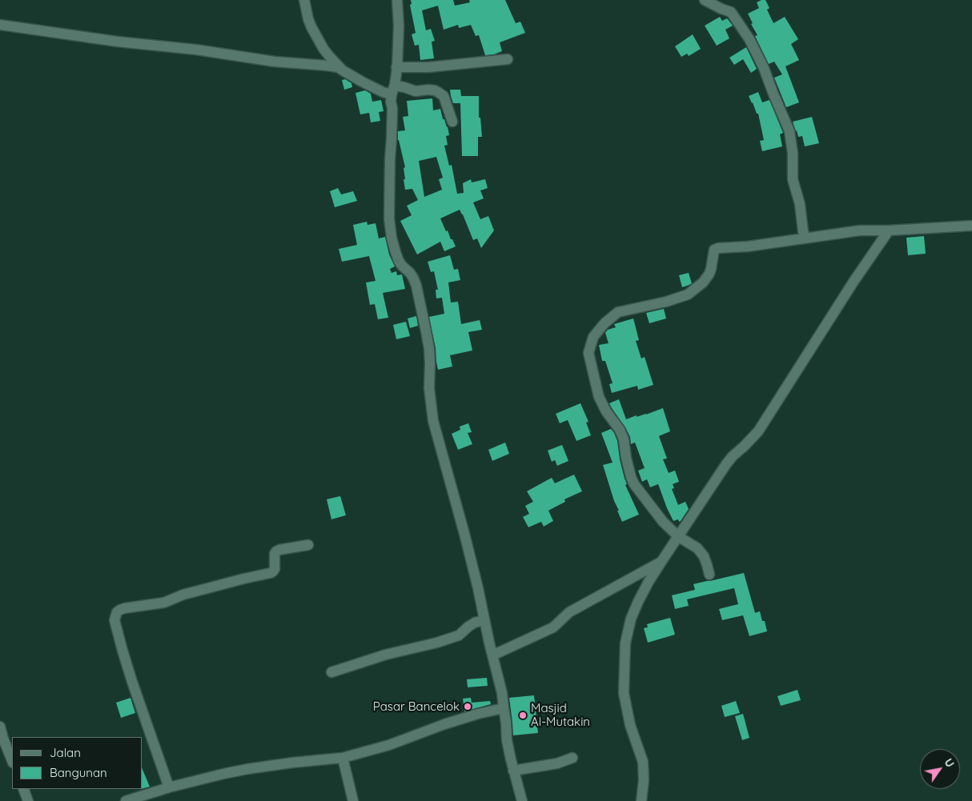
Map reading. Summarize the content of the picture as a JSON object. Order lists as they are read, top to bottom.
{
  "places": ["Pasar Bancelok", "Masjid Al-Mutakin"],
  "legend": ["Jalan", "Bangunan"],
  "north": "top right"
}
